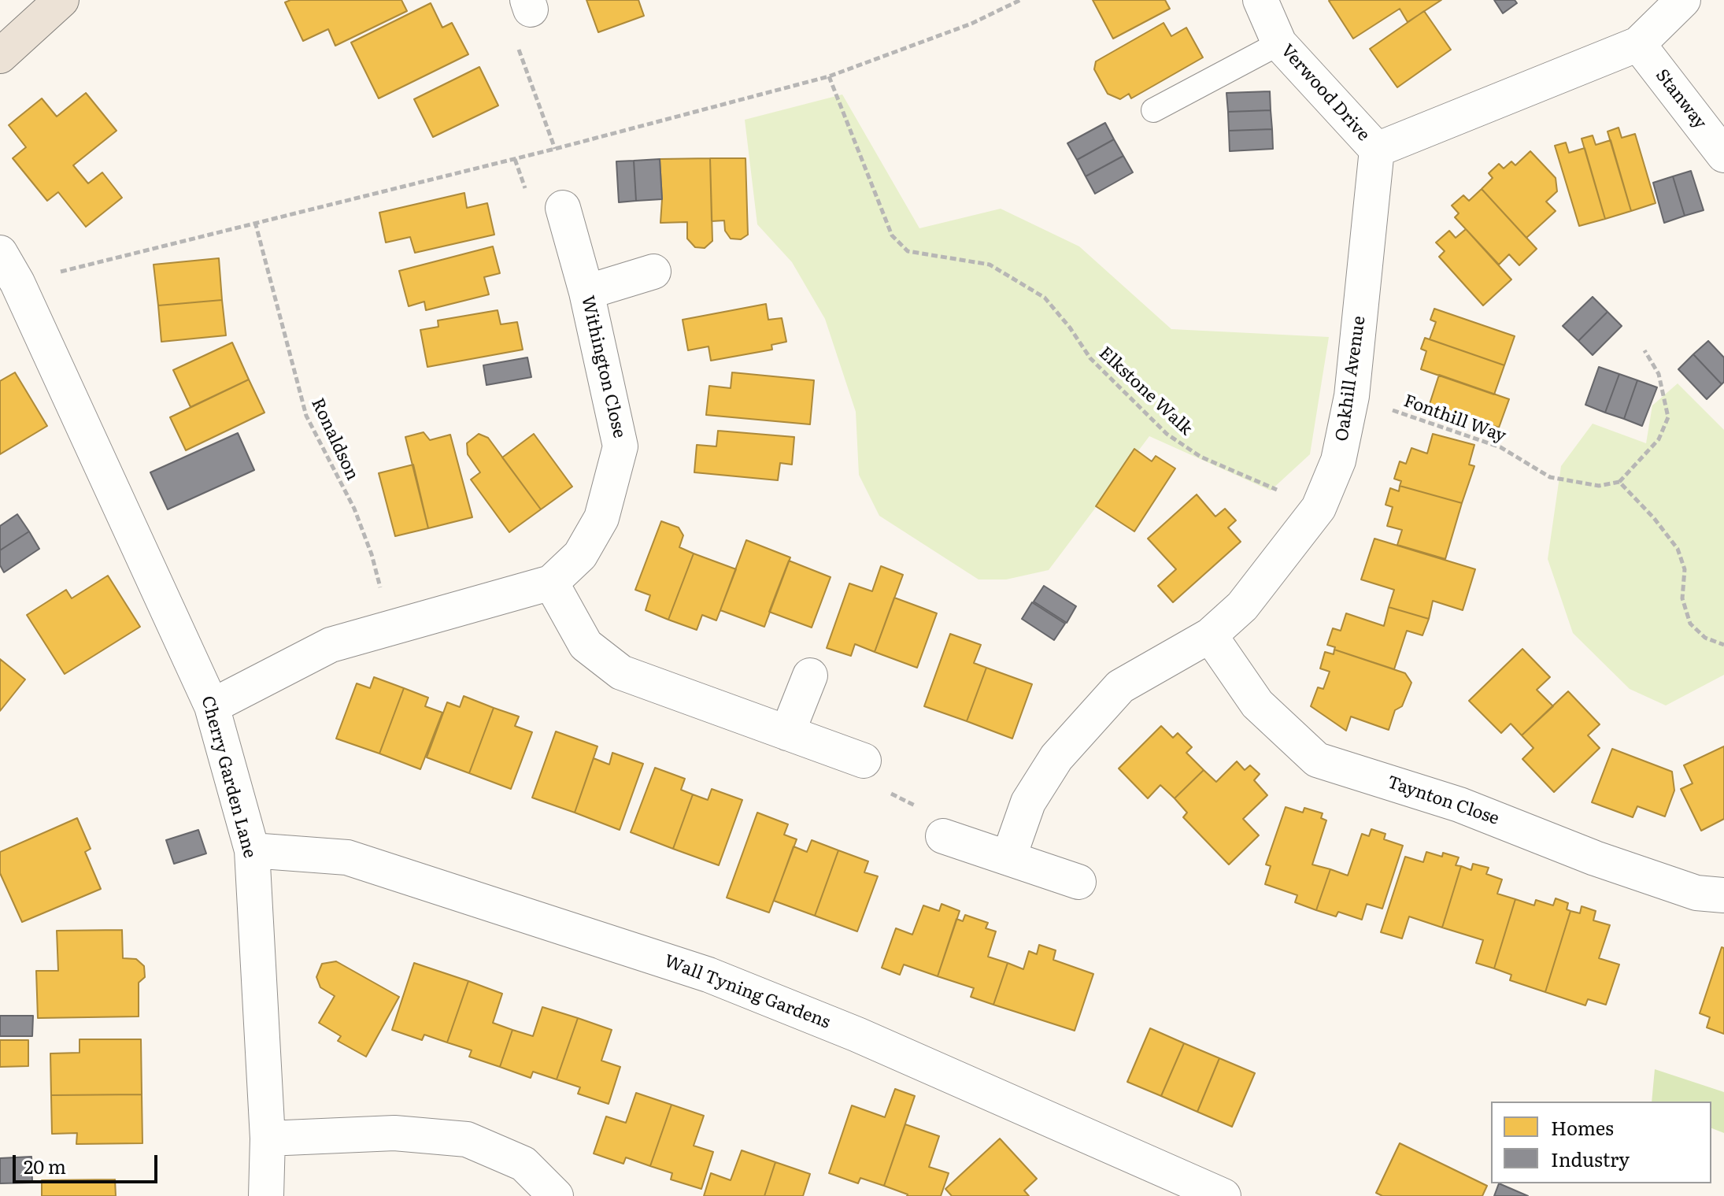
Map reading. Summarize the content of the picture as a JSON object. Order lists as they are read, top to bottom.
{
  "streets": {
    "street": [
      "Verwood Drive",
      "Stanway",
      "Withington Close",
      "Oakhill Avenue",
      "Cherry Garden Lane",
      "Taynton Close",
      "Wall Tyning Gardens"
    ],
    "path": ["Elkstone Walk", "Fonthill Way", "Ronaldson"]
  },
  "crossings": [
    ["Verwood Drive", "Oakhill Avenue"],
    ["Withington Close", "Ronaldson"],
    ["Withington Close", "Cherry Garden Lane"],
    ["Oakhill Avenue", "Elkstone Walk"],
    ["Oakhill Avenue", "Fonthill Way"],
    ["Oakhill Avenue", "Taynton Close"],
    ["Cherry Garden Lane", "Wall Tyning Gardens"]
  ],
  "legend": ["Homes", "Industry"],
  "scale_bar": "20 m"
}
